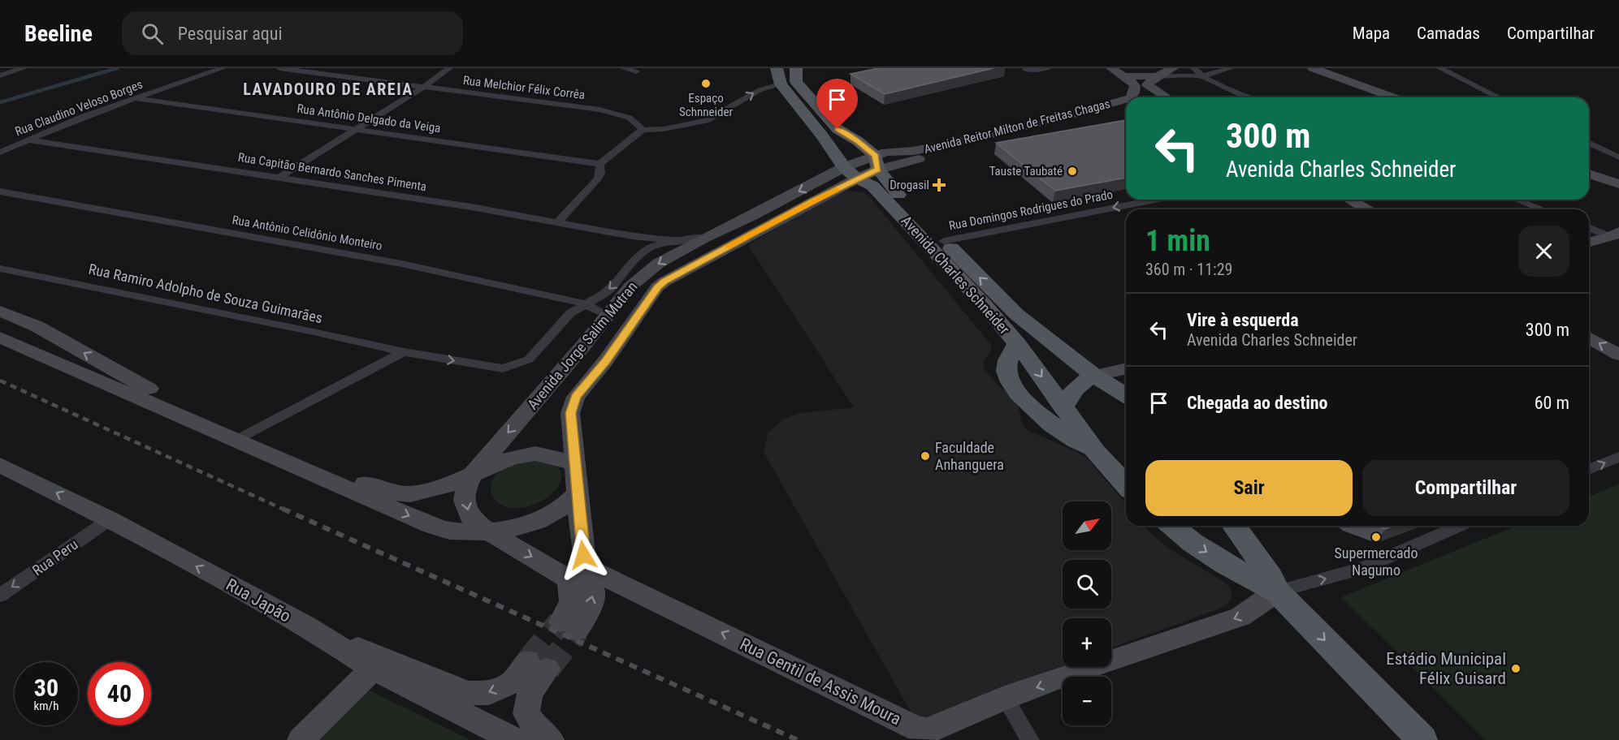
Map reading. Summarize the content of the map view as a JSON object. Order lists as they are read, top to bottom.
{
  "streets": {
    "main road": ["Avenida Charles Schneider"],
    "street": [
      "Rua Melchior Félix Corrêa",
      "Rua Claudino Veloso Borges",
      "Rua Antônio Delgado da Veiga",
      "Avenida Reitor Milton de Freitas Chagas",
      "Rua Capitão Bernardo Sanches Pimenta",
      "Rua Domingos Rodrigues do Prado",
      "Rua Antônio Celidônio Monteiro",
      "Rua Ramiro Adolpho de Souza Guimarães",
      "Avenida Jorge Salim Mutran",
      "Rua Peru",
      "Rua Japão",
      "Rua Gentil de Assis Moura"
    ]
  },
  "crossings": [
    ["Rua Claudino Veloso Borges", "Rua Antônio Delgado da Veiga"],
    ["Rua Claudino Veloso Borges", "Rua Capitão Bernardo Sanches Pimenta"],
    ["Avenida Reitor Milton de Freitas Chagas", "Avenida Charles Schneider"],
    ["Avenida Reitor Milton de Freitas Chagas", "Avenida Jorge Salim Mutran"],
    ["Rua Capitão Bernardo Sanches Pimenta", "Avenida Jorge Salim Mutran"],
    ["Rua Domingos Rodrigues do Prado", "Avenida Charles Schneider"],
    ["Rua Antônio Celidônio Monteiro", "Rua Ramiro Adolpho de Souza Guimarães"],
    ["Rua Antônio Celidônio Monteiro", "Avenida Jorge Salim Mutran"],
    ["Avenida Charles Schneider", "Avenida Jorge Salim Mutran"],
    ["Avenida Jorge Salim Mutran", "Rua Gentil de Assis Moura"],
    ["Rua Peru", "Rua Japão"]
  ],
  "one_way": ["Rua Domingos Rodrigues do Prado", "Rua Peru", "Rua Gentil de Assis Moura"],
  "districts": ["LAVADOURO DE AREIA"],
  "places": {
    "other": [
      "Espaço Schnneider",
      "Tauste Taubaté",
      "Faculdade Anhanguera",
      "Supermercado Nagumo",
      "Estádio Municipal Félix Guisard"
    ],
    "health": ["Drogasil"]
  },
  "north": "top right",
  "page": {
    "header": "Beeline",
    "search": "Pesquisar aqui",
    "nav": ["Mapa", "Camadas", "Compartilhar"],
    "turn": ["300 m", "Avenida Charles Schneider"],
    "heading": ["1 min", "360 m · 11:29"],
    "list": [
      {
        "name": "Vire à esquerda",
        "note": "Avenida Charles Schneider",
        "value": "300 m"
      },
      {
        "name": "Chegada ao destino",
        "value": "60 m"
      }
    ],
    "buttons": ["Sair", "Compartilhar"],
    "map_buttons": ["+", "−"],
    "speed": "30 km/h",
    "limit": "40"
  }
}
